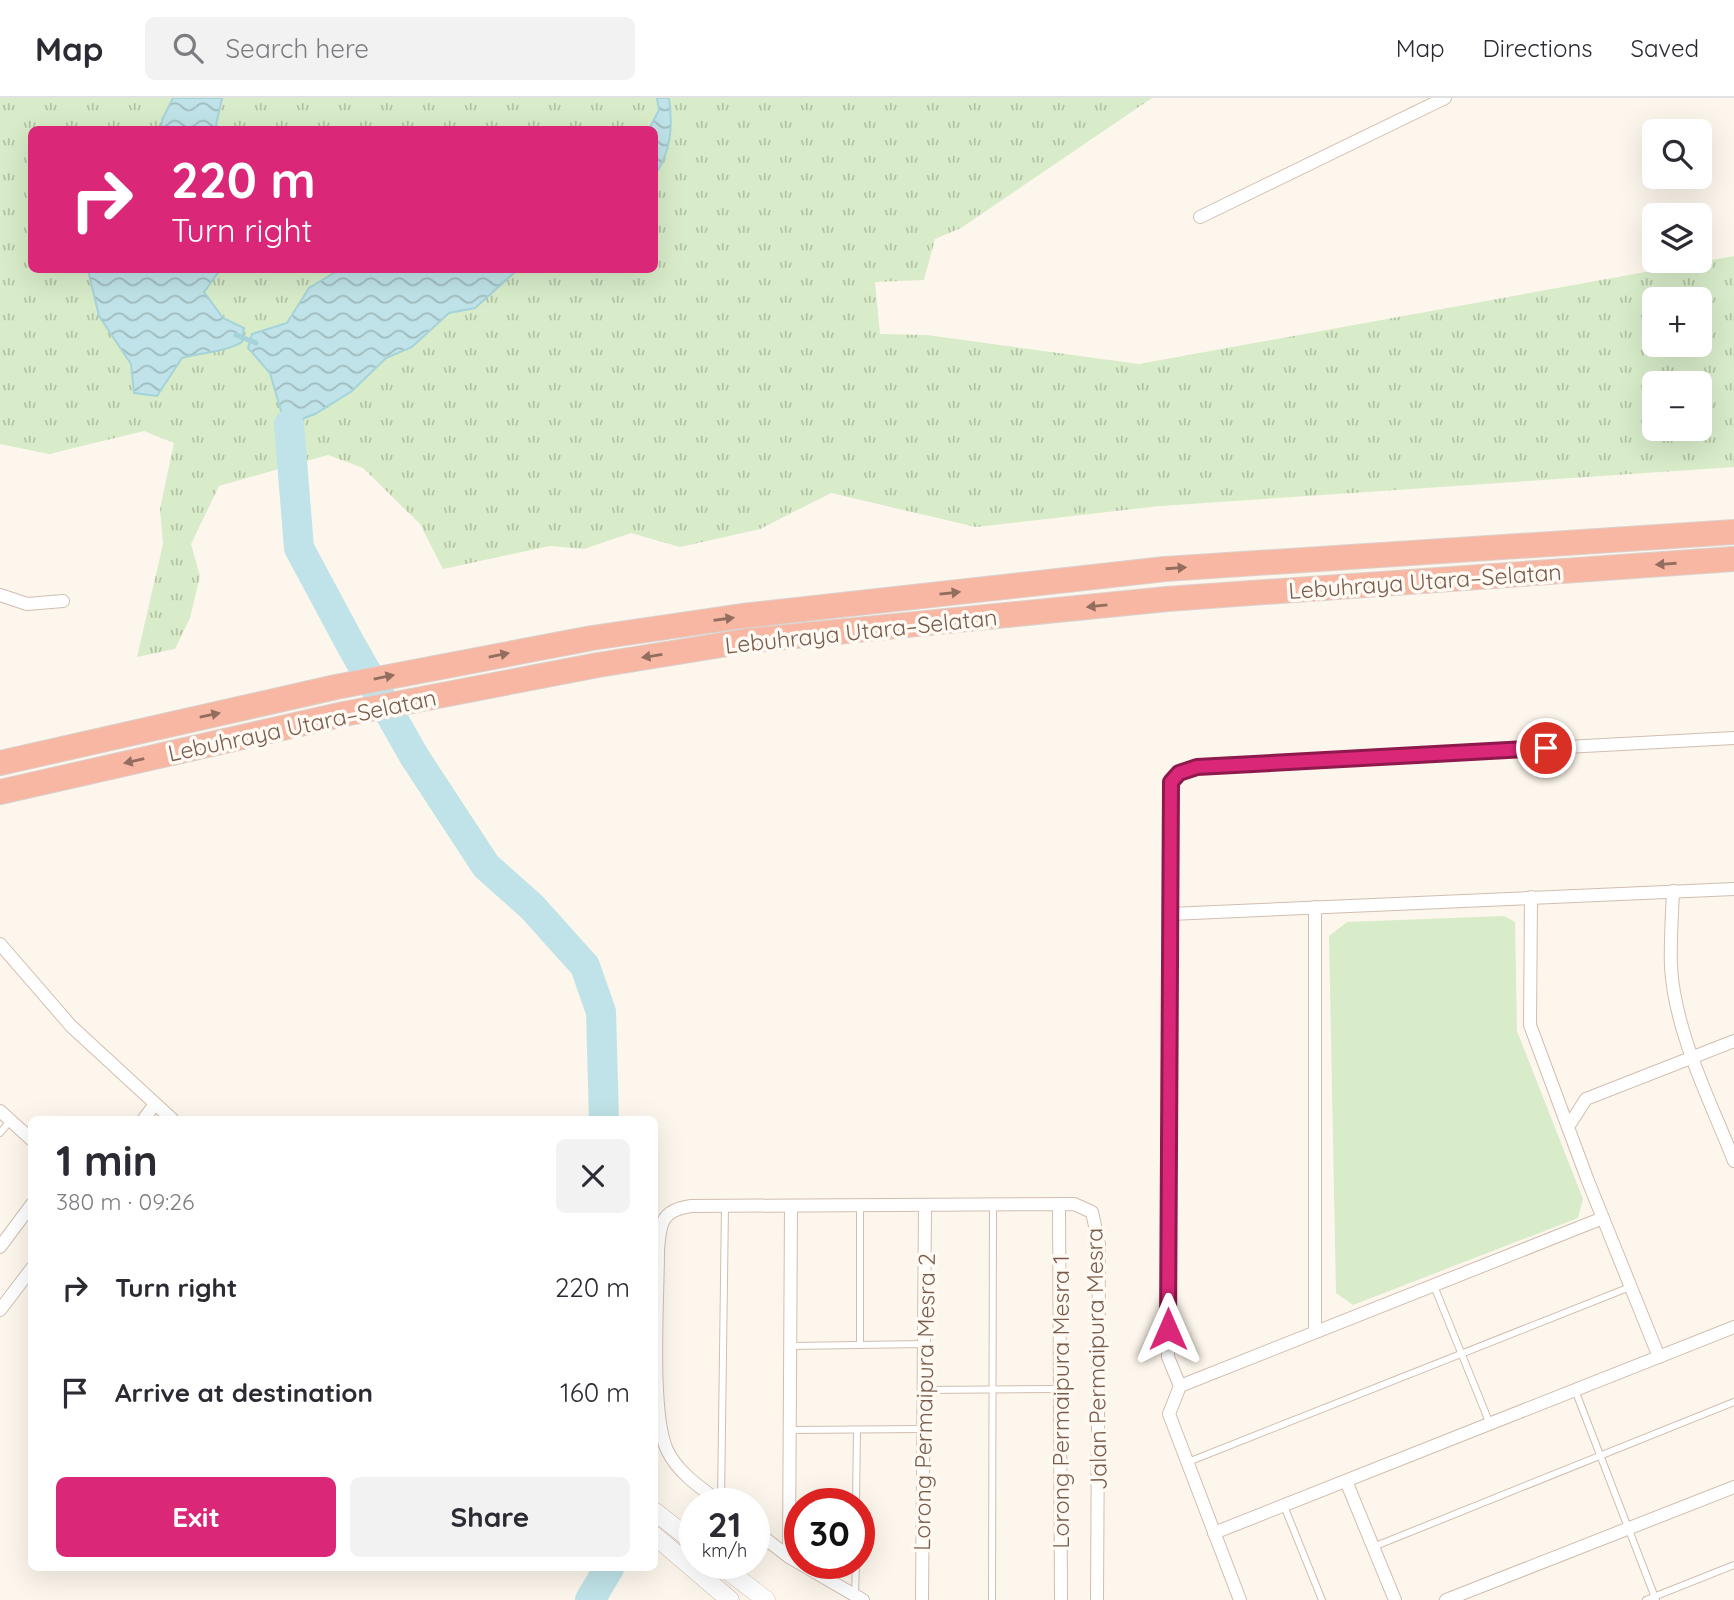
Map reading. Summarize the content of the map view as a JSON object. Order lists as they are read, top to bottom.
{
  "streets": {
    "highway": ["Lebuhraya Utara–Selatan"],
    "street": ["Jalan Permaipura Mesra", "Lorong Permaipura Mesra 2", "Lorong Permaipura Mesra 1"]
  },
  "crossings": [
    ["Jalan Permaipura Mesra", "Lorong Permaipura Mesra 2"],
    ["Jalan Permaipura Mesra", "Lorong Permaipura Mesra 1"]
  ],
  "page": {
    "header": "Map",
    "search": "Search here",
    "nav": ["Map", "Directions", "Saved"],
    "map_buttons": ["+", "−"],
    "turn": ["220 m", "Turn right"],
    "heading": ["1 min", "380 m · 09:26"],
    "list": [
      {
        "name": "Turn right",
        "value": "220 m"
      },
      {
        "name": "Arrive at destination",
        "value": "160 m"
      }
    ],
    "buttons": ["Exit", "Share"],
    "speed": "21 km/h",
    "limit": "30"
  }
}
